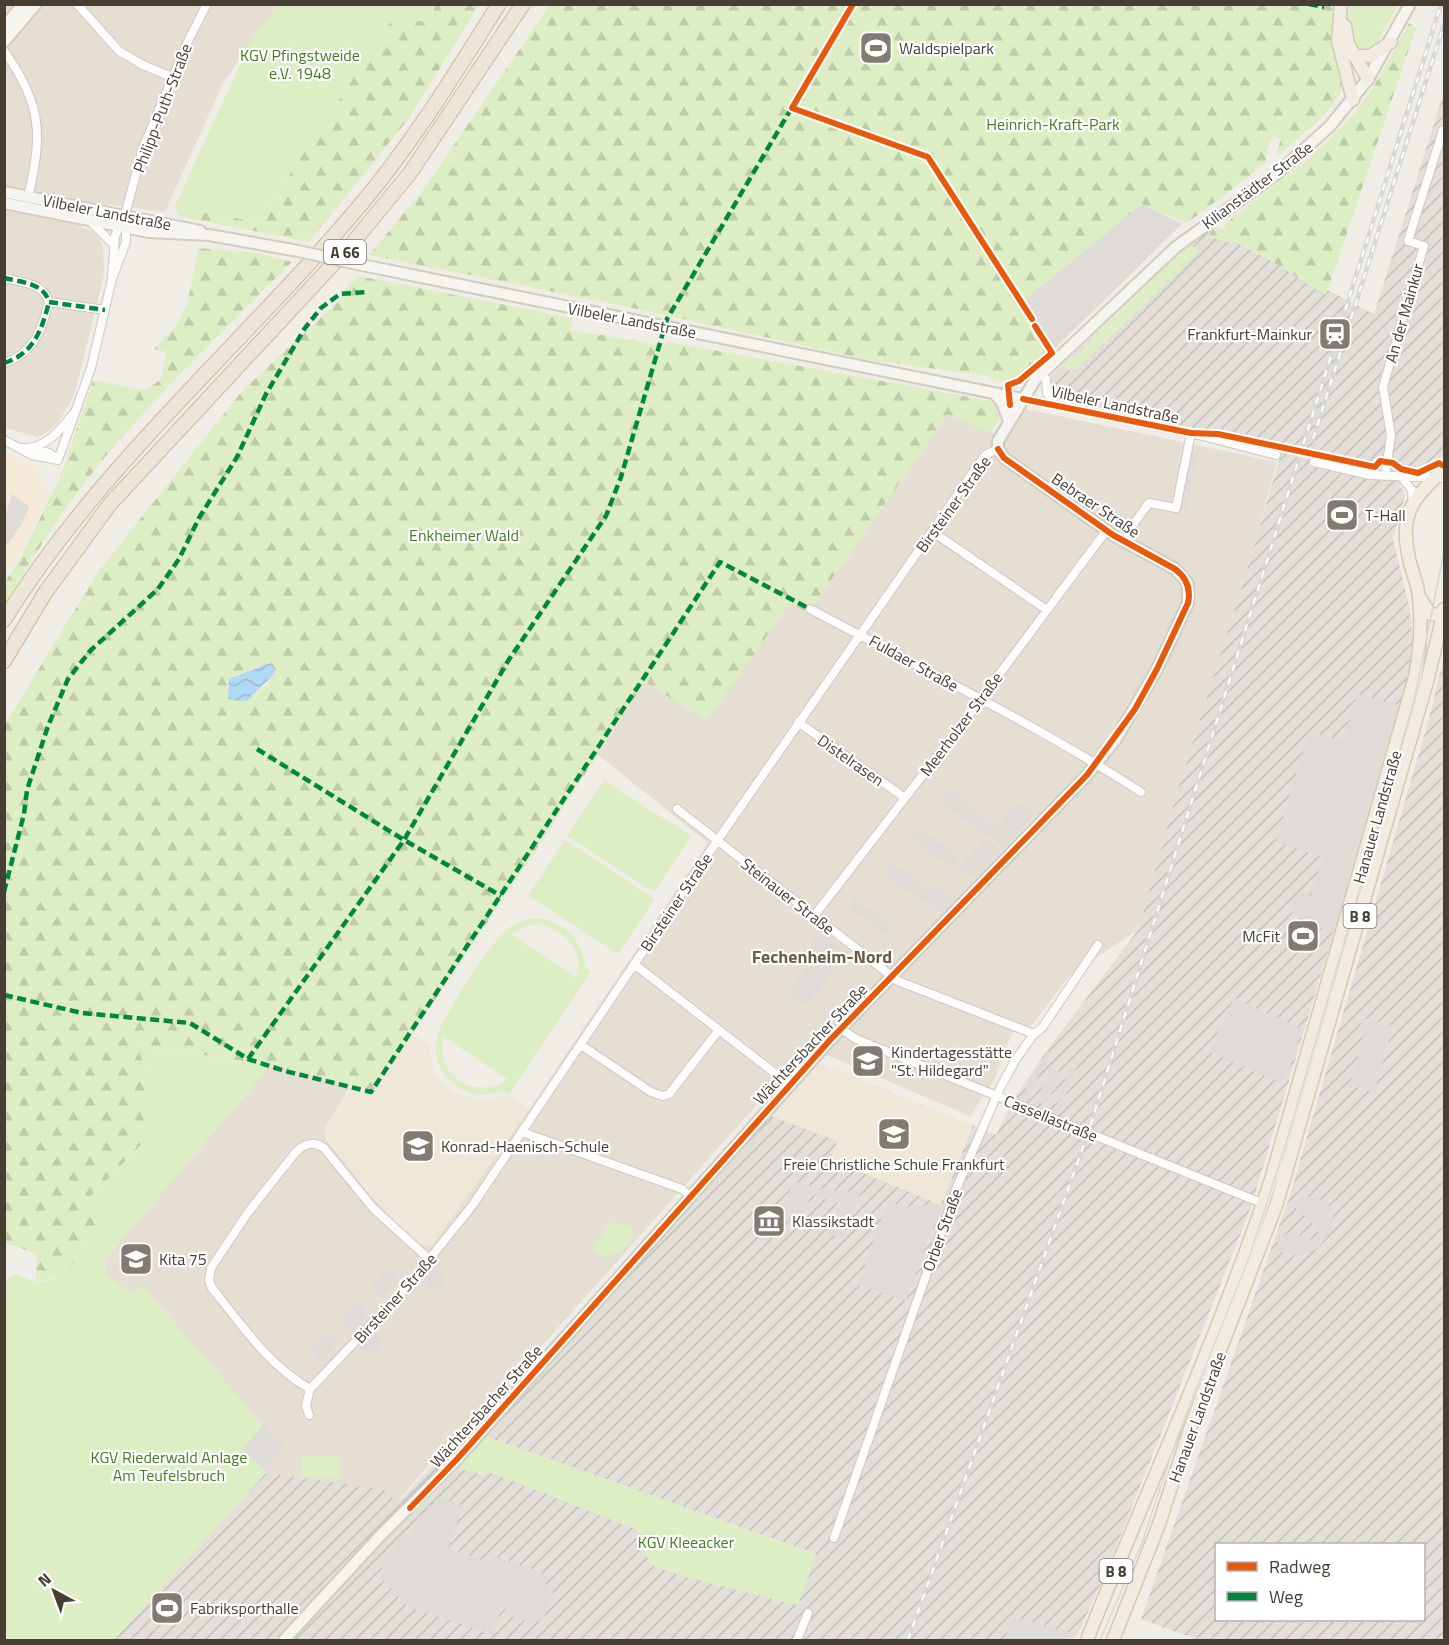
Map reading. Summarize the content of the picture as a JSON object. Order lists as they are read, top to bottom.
{
  "streets": {
    "highway": ["A 66"],
    "main road": ["Hanauer Landstraße", "B 8"],
    "street": [
      "Philipp-Puth-Straße",
      "Kilianstädter Straße",
      "Vilbeler Landstraße",
      "An der Mainkur",
      "Birsteiner Straße",
      "Bebraer Straße",
      "Fuldaer Straße",
      "Meerholzer Straße",
      "Distelrasen",
      "Steinauer Straße",
      "Wächtersbacher Straße",
      "Cassellastraße",
      "Orber Straße"
    ]
  },
  "crossings": [
    ["Philipp-Puth-Straße", "Vilbeler Landstraße"],
    ["Kilianstädter Straße", "Vilbeler Landstraße"],
    ["Kilianstädter Straße", "Birsteiner Straße"],
    ["Vilbeler Landstraße", "Birsteiner Straße"],
    ["Vilbeler Landstraße", "Bebraer Straße"],
    ["Birsteiner Straße", "Bebraer Straße"],
    ["Birsteiner Straße", "Fuldaer Straße"],
    ["Birsteiner Straße", "Distelrasen"],
    ["Birsteiner Straße", "Steinauer Straße"],
    ["Bebraer Straße", "Meerholzer Straße"],
    ["Bebraer Straße", "Wächtersbacher Straße"],
    ["Fuldaer Straße", "Meerholzer Straße"],
    ["Fuldaer Straße", "Wächtersbacher Straße"],
    ["Meerholzer Straße", "Distelrasen"],
    ["Meerholzer Straße", "Steinauer Straße"],
    ["Hanauer Landstraße", "Cassellastraße"],
    ["Steinauer Straße", "Wächtersbacher Straße"],
    ["Steinauer Straße", "Orber Straße"],
    ["Wächtersbacher Straße", "Cassellastraße"],
    ["Cassellastraße", "Orber Straße"]
  ],
  "districts": ["Fechenheim-Nord"],
  "parks": [
    "KGV Pfingstweide e.V. 1948",
    "Heinrich-Kraft-Park",
    "Enkheimer Wald",
    "KGV Riederwald Anlage Am Teufelsbruch",
    "KGV Kleeacker"
  ],
  "places": {
    "sports": [
      "Waldspielpark",
      "T-Hall",
      "McFit",
      "Fabriksporthalle"
    ],
    "station": ["Frankfurt-Mainkur"],
    "school or university": [
      "Kindertagesstätte \"St. Hildegard\"",
      "Freie Christliche Schule Frankfurt",
      "Konrad-Haenisch-Schule",
      "Kita 75"
    ],
    "museum": ["Klassikstadt"]
  },
  "legend": ["Radweg", "Weg"],
  "north": "top left"
}
